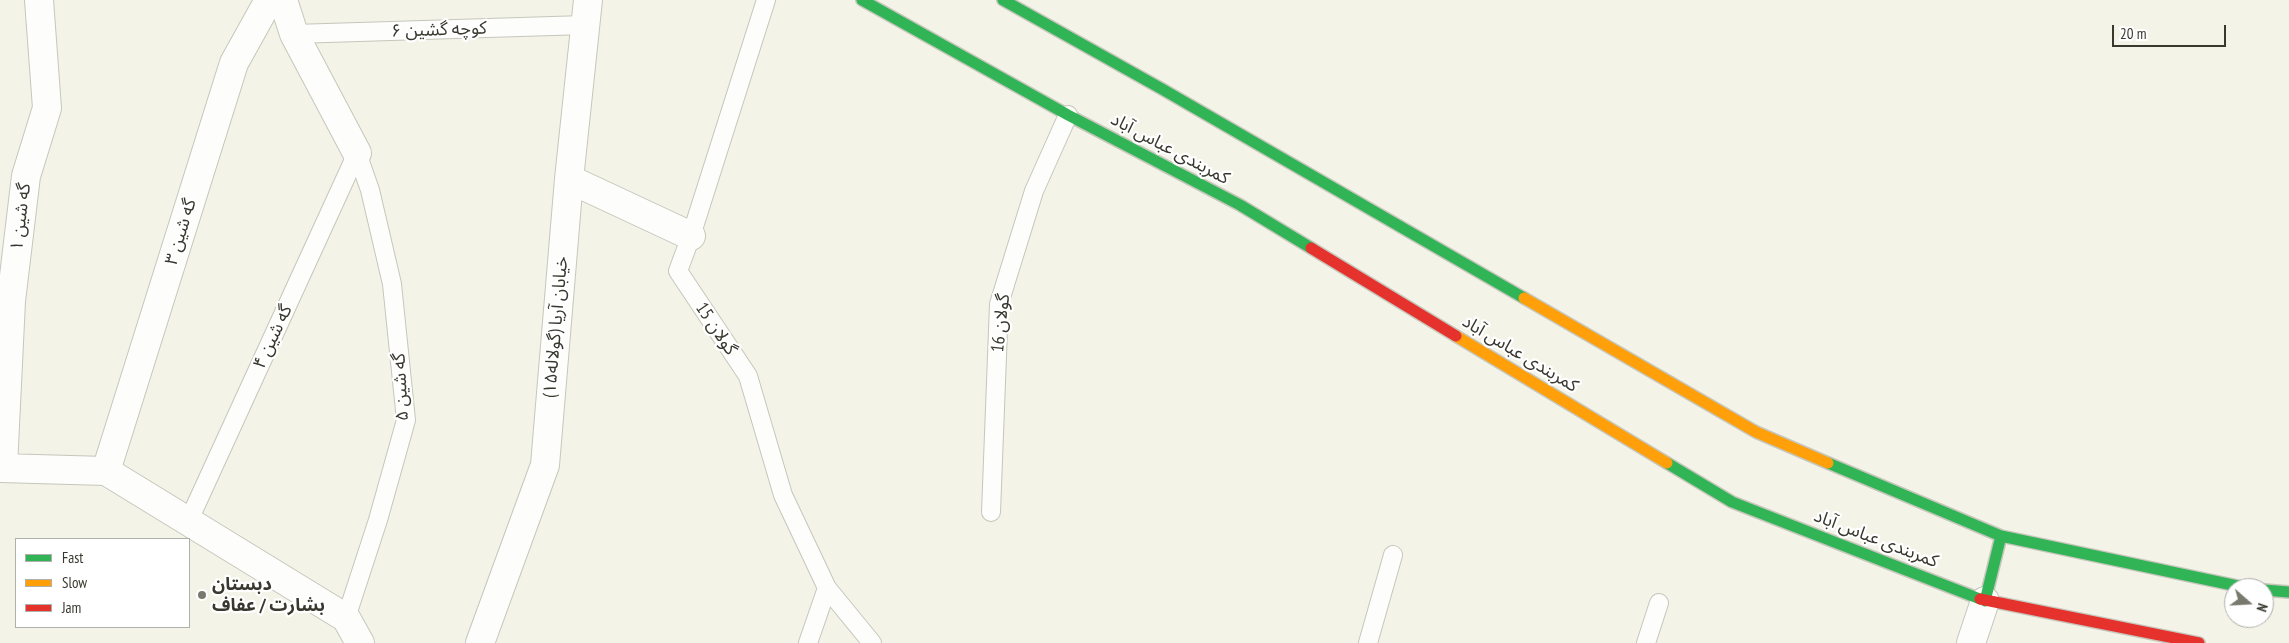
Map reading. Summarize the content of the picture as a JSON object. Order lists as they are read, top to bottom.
{
  "streets": {
    "main road": ["کمربندی عباس آباد"],
    "street": ["گه شین ۱", "گه شین ۳", "خیابان آریا (گولاله۱۵)"],
    "lane": [
      "کوچه گشین ۶",
      "گولان 16",
      "گولان 15",
      "گه شین ۴",
      "گه شین ۵"
    ]
  },
  "crossings": [
    ["کوچه گشین ۶", "خیابان آریا (گولاله۱۵)"],
    ["کمربندی عباس آباد", "گولان 16"],
    ["گه شین ۴", "گه شین ۵"]
  ],
  "places": ["دبستان بشارت / عفاف"],
  "legend": ["Fast", "Slow", "Jam"],
  "scale_bar": "20 m",
  "north": "right"
}
